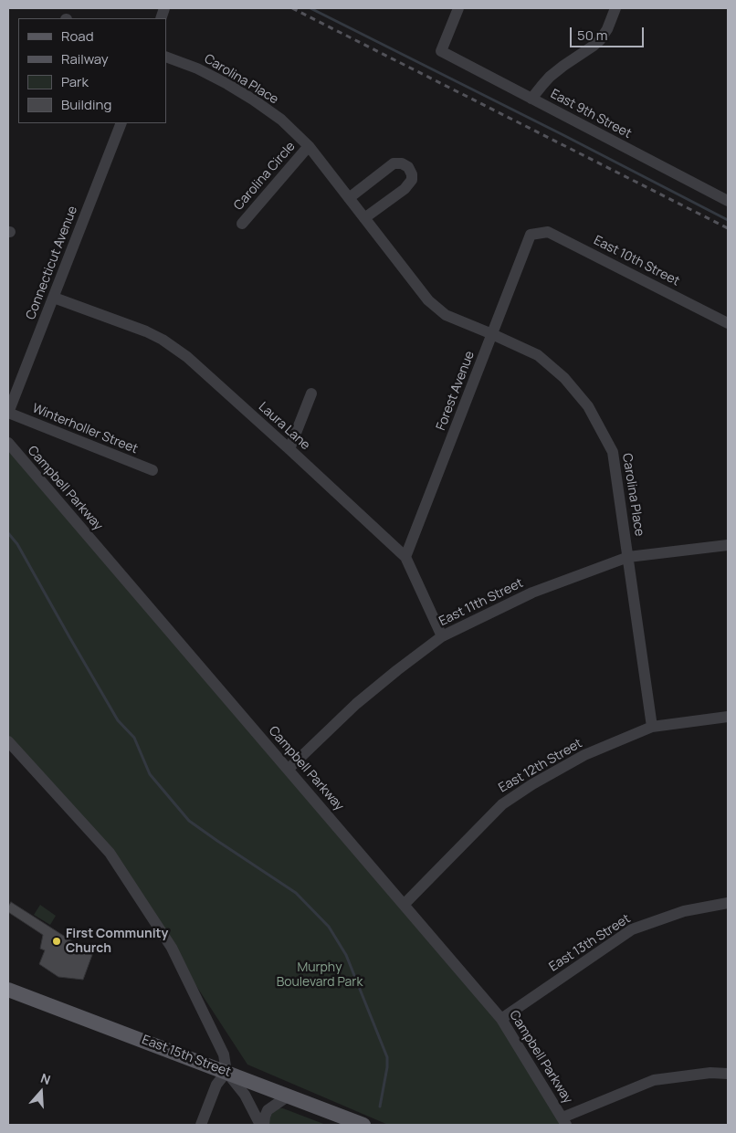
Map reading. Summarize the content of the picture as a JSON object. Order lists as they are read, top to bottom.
{
  "streets": {
    "main road": ["East 15th Street"],
    "street": [
      "Carolina Place",
      "East 9th Street",
      "Carolina Circle",
      "East 10th Street",
      "Connecticut Avenue",
      "Forest Avenue",
      "Laura Lane",
      "Winterholler Street",
      "Campbell Parkway",
      "East 11th Street",
      "East 12th Street",
      "East 13th Street"
    ]
  },
  "crossings": [
    ["Carolina Place", "Carolina Circle"],
    ["Carolina Place", "Forest Avenue"],
    ["Carolina Place", "East 11th Street"],
    ["Carolina Place", "East 12th Street"],
    ["East 10th Street", "Forest Avenue"],
    ["Connecticut Avenue", "Laura Lane"],
    ["Connecticut Avenue", "Winterholler Street"],
    ["Forest Avenue", "Laura Lane"],
    ["Laura Lane", "East 11th Street"],
    ["Campbell Parkway", "East 11th Street"],
    ["Campbell Parkway", "East 12th Street"],
    ["Campbell Parkway", "East 13th Street"]
  ],
  "parks": ["Murphy Boulevard Park"],
  "places": ["First Community Church"],
  "legend": [
    "Road",
    "Railway",
    "Park",
    "Building"
  ],
  "scale_bar": "50 m",
  "north": "top"
}
